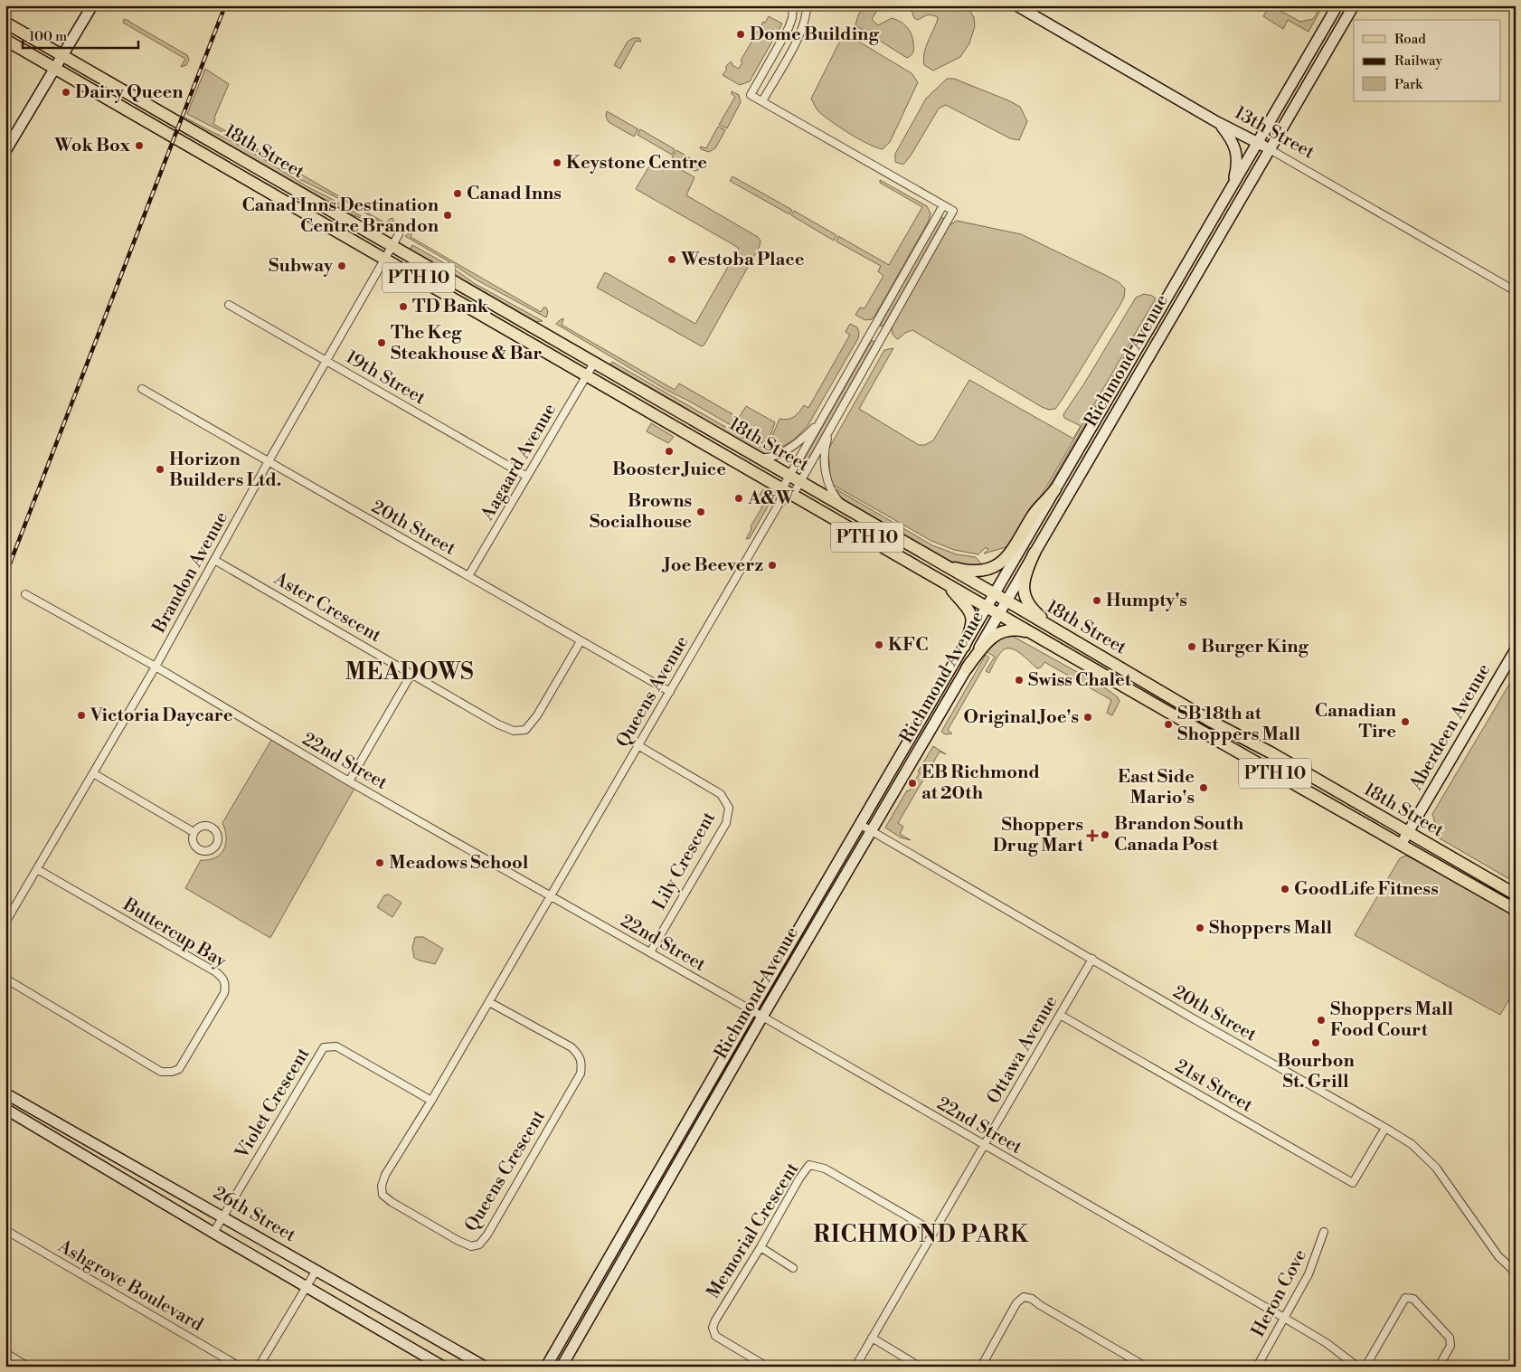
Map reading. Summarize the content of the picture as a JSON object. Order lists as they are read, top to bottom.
{
  "streets": {
    "main road": [
      "13th Street",
      "18th Street",
      "PTH 10",
      "Richmond Avenue",
      "Aberdeen Avenue",
      "26th Street"
    ],
    "street": [
      "19th Street",
      "Aagaard Avenue",
      "20th Street",
      "Brandon Avenue",
      "Aster Crescent",
      "Queens Avenue",
      "22nd Street",
      "Lily Crescent",
      "Buttercup Bay",
      "Ottawa Avenue",
      "21st Street",
      "Violet Crescent",
      "Queens Crescent",
      "Memorial Crescent",
      "Ashgrove Boulevard",
      "Heron Cove"
    ]
  },
  "crossings": [
    ["13th Street", "Richmond Avenue"],
    ["18th Street", "Richmond Avenue"],
    ["18th Street", "Aagaard Avenue"],
    ["18th Street", "Brandon Avenue"],
    ["18th Street", "Aberdeen Avenue"],
    ["Richmond Avenue", "20th Street"],
    ["Richmond Avenue", "22nd Street"],
    ["19th Street", "Aagaard Avenue"],
    ["19th Street", "Brandon Avenue"],
    ["Aagaard Avenue", "20th Street"],
    ["20th Street", "Brandon Avenue"],
    ["20th Street", "Aster Crescent"],
    ["20th Street", "Queens Avenue"],
    ["20th Street", "Ottawa Avenue"],
    ["20th Street", "21st Street"],
    ["Brandon Avenue", "Aster Crescent"],
    ["Brandon Avenue", "22nd Street"],
    ["Brandon Avenue", "Buttercup Bay"],
    ["Queens Avenue", "22nd Street"],
    ["Queens Avenue", "Lily Crescent"],
    ["Queens Avenue", "Queens Crescent"],
    ["22nd Street", "Lily Crescent"],
    ["22nd Street", "Ottawa Avenue"],
    ["22nd Street", "Queens Crescent"],
    ["22nd Street", "Heron Cove"],
    ["Ottawa Avenue", "21st Street"],
    ["Ottawa Avenue", "Memorial Crescent"],
    ["Violet Crescent", "Queens Crescent"],
    ["Violet Crescent", "26th Street"]
  ],
  "districts": ["MEADOWS", "RICHMOND PARK"],
  "places": {
    "other": [
      "Dome Building",
      "Dairy Queen",
      "Wok Box",
      "Keystone Centre",
      "Canad Inns",
      "Canad Inns Destination Centre Brandon",
      "Westoba Place",
      "Subway",
      "TD Bank",
      "The Keg Steakhouse & Bar",
      "Booster Juice",
      "Horizon Builders Ltd.",
      "A&W",
      "Browns Socialhouse",
      "Joe Beeverz",
      "Humpty's",
      "KFC",
      "Burger King",
      "Swiss Chalet",
      "Victoria Daycare",
      "Original Joe's",
      "Canadian Tire",
      "SB 18th at Shoppers Mall",
      "EB Richmond at 20th",
      "East Side Mario's",
      "Brandon South Canada Post",
      "Meadows School",
      "GoodLife Fitness",
      "Shoppers Mall",
      "Shoppers Mall Food Court",
      "Bourbon St. Grill"
    ],
    "health": ["Shoppers Drug Mart"]
  },
  "legend": ["Road", "Railway", "Park"],
  "scale_bar": "100 m"
}
